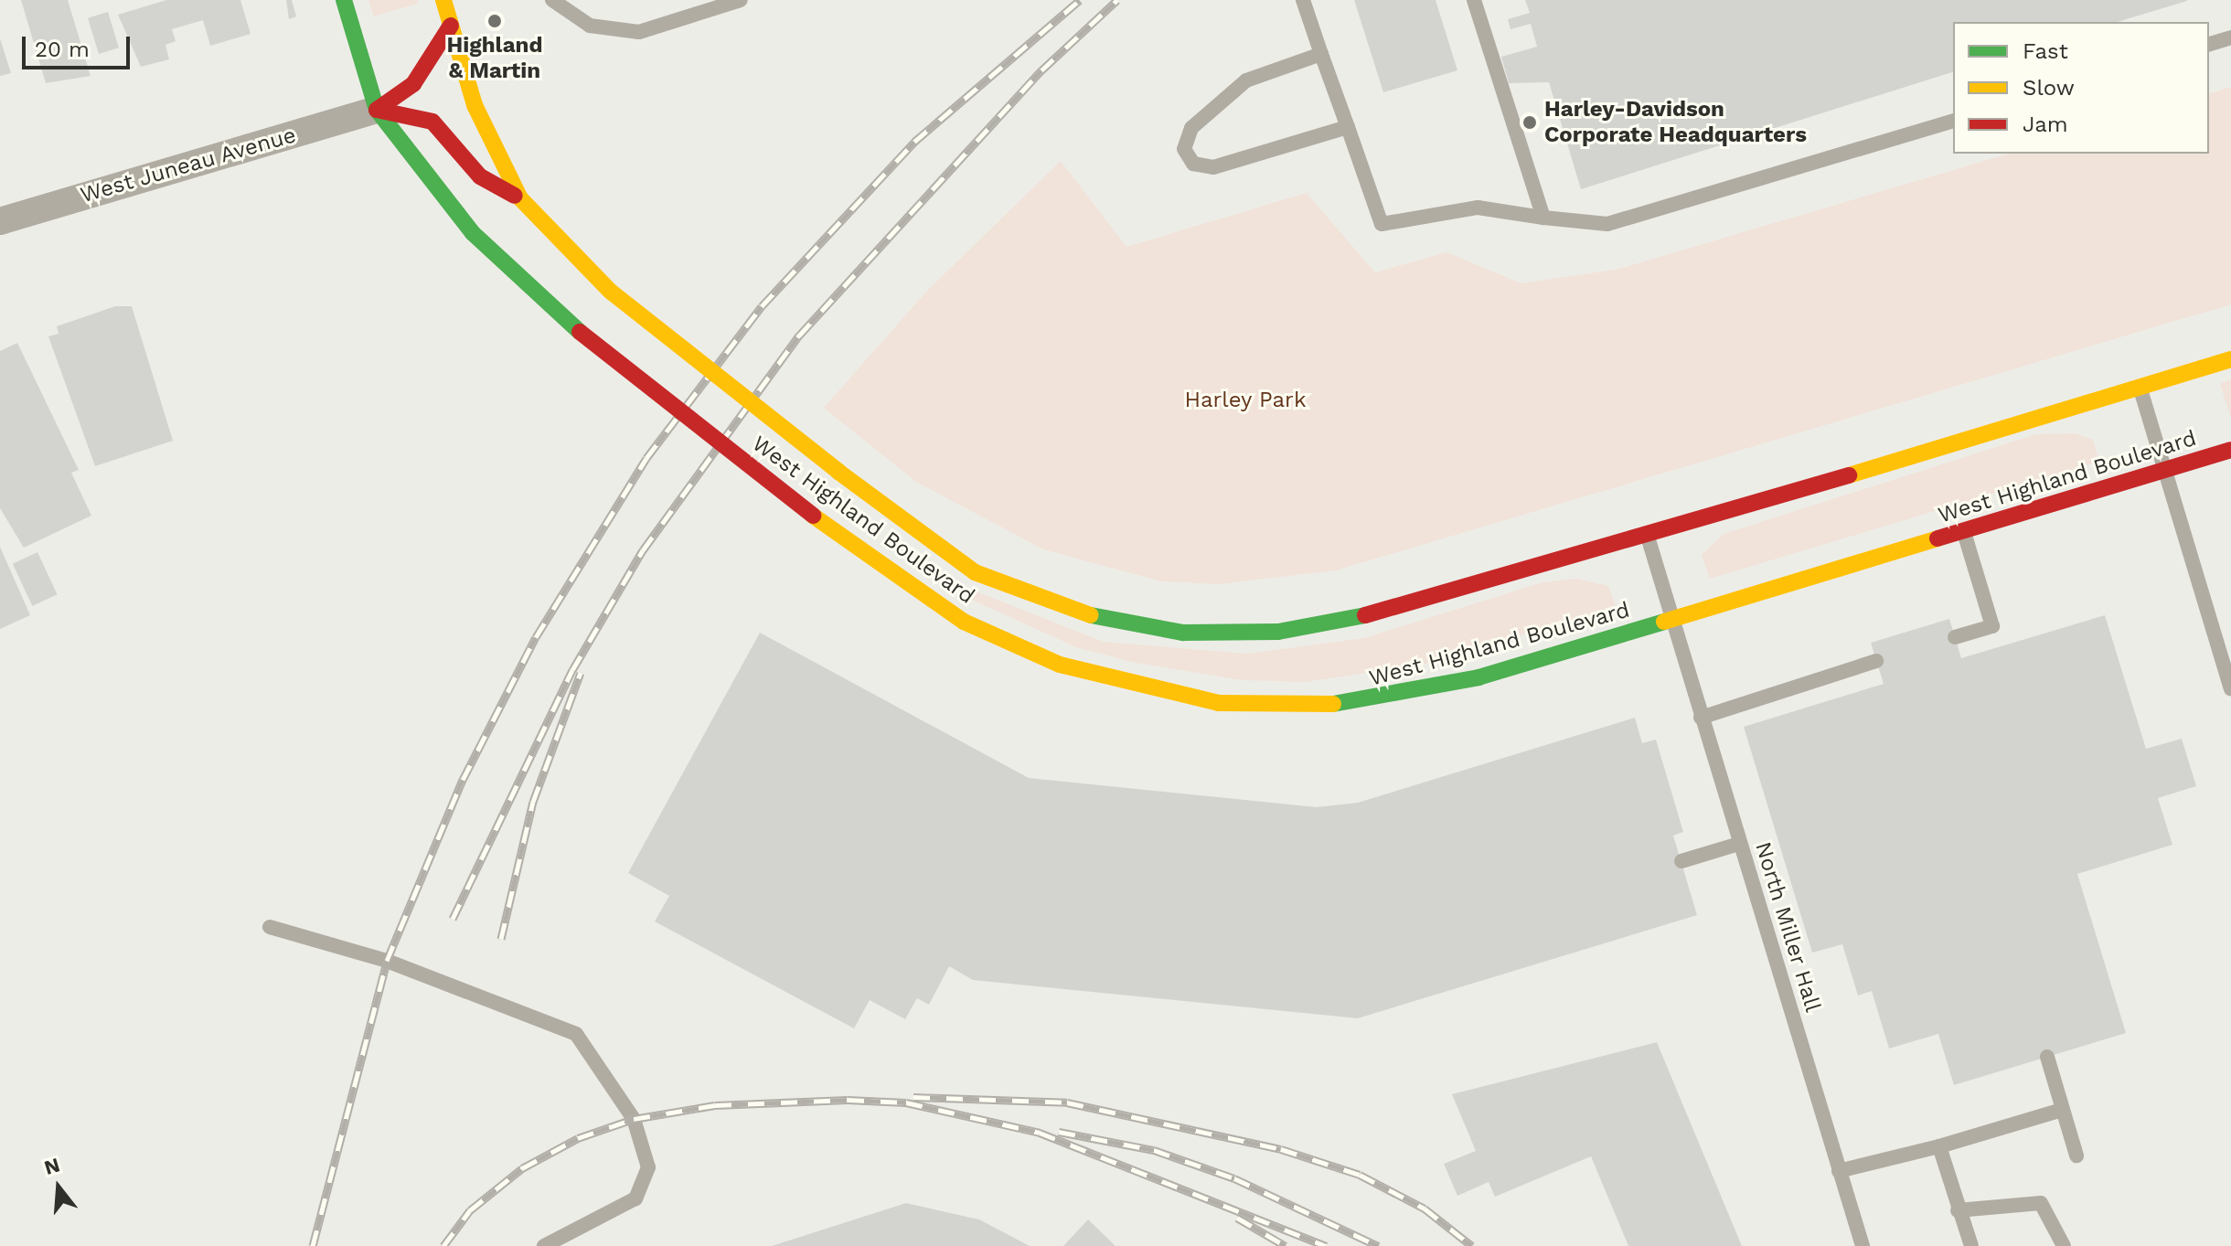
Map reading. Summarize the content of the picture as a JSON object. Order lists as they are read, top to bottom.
{
  "streets": {
    "street": ["West Juneau Avenue", "West Highland Boulevard"],
    "lane": ["North Miller Hall"]
  },
  "crossings": [
    ["West Juneau Avenue", "West Highland Boulevard"],
    ["West Highland Boulevard", "North Miller Hall"]
  ],
  "parks": ["Harley Park"],
  "places": ["Highland & Martin", "Harley-Davidson Corporate Headquarters"],
  "legend": ["Fast", "Slow", "Jam"],
  "scale_bar": "20 m",
  "north": "top"
}
